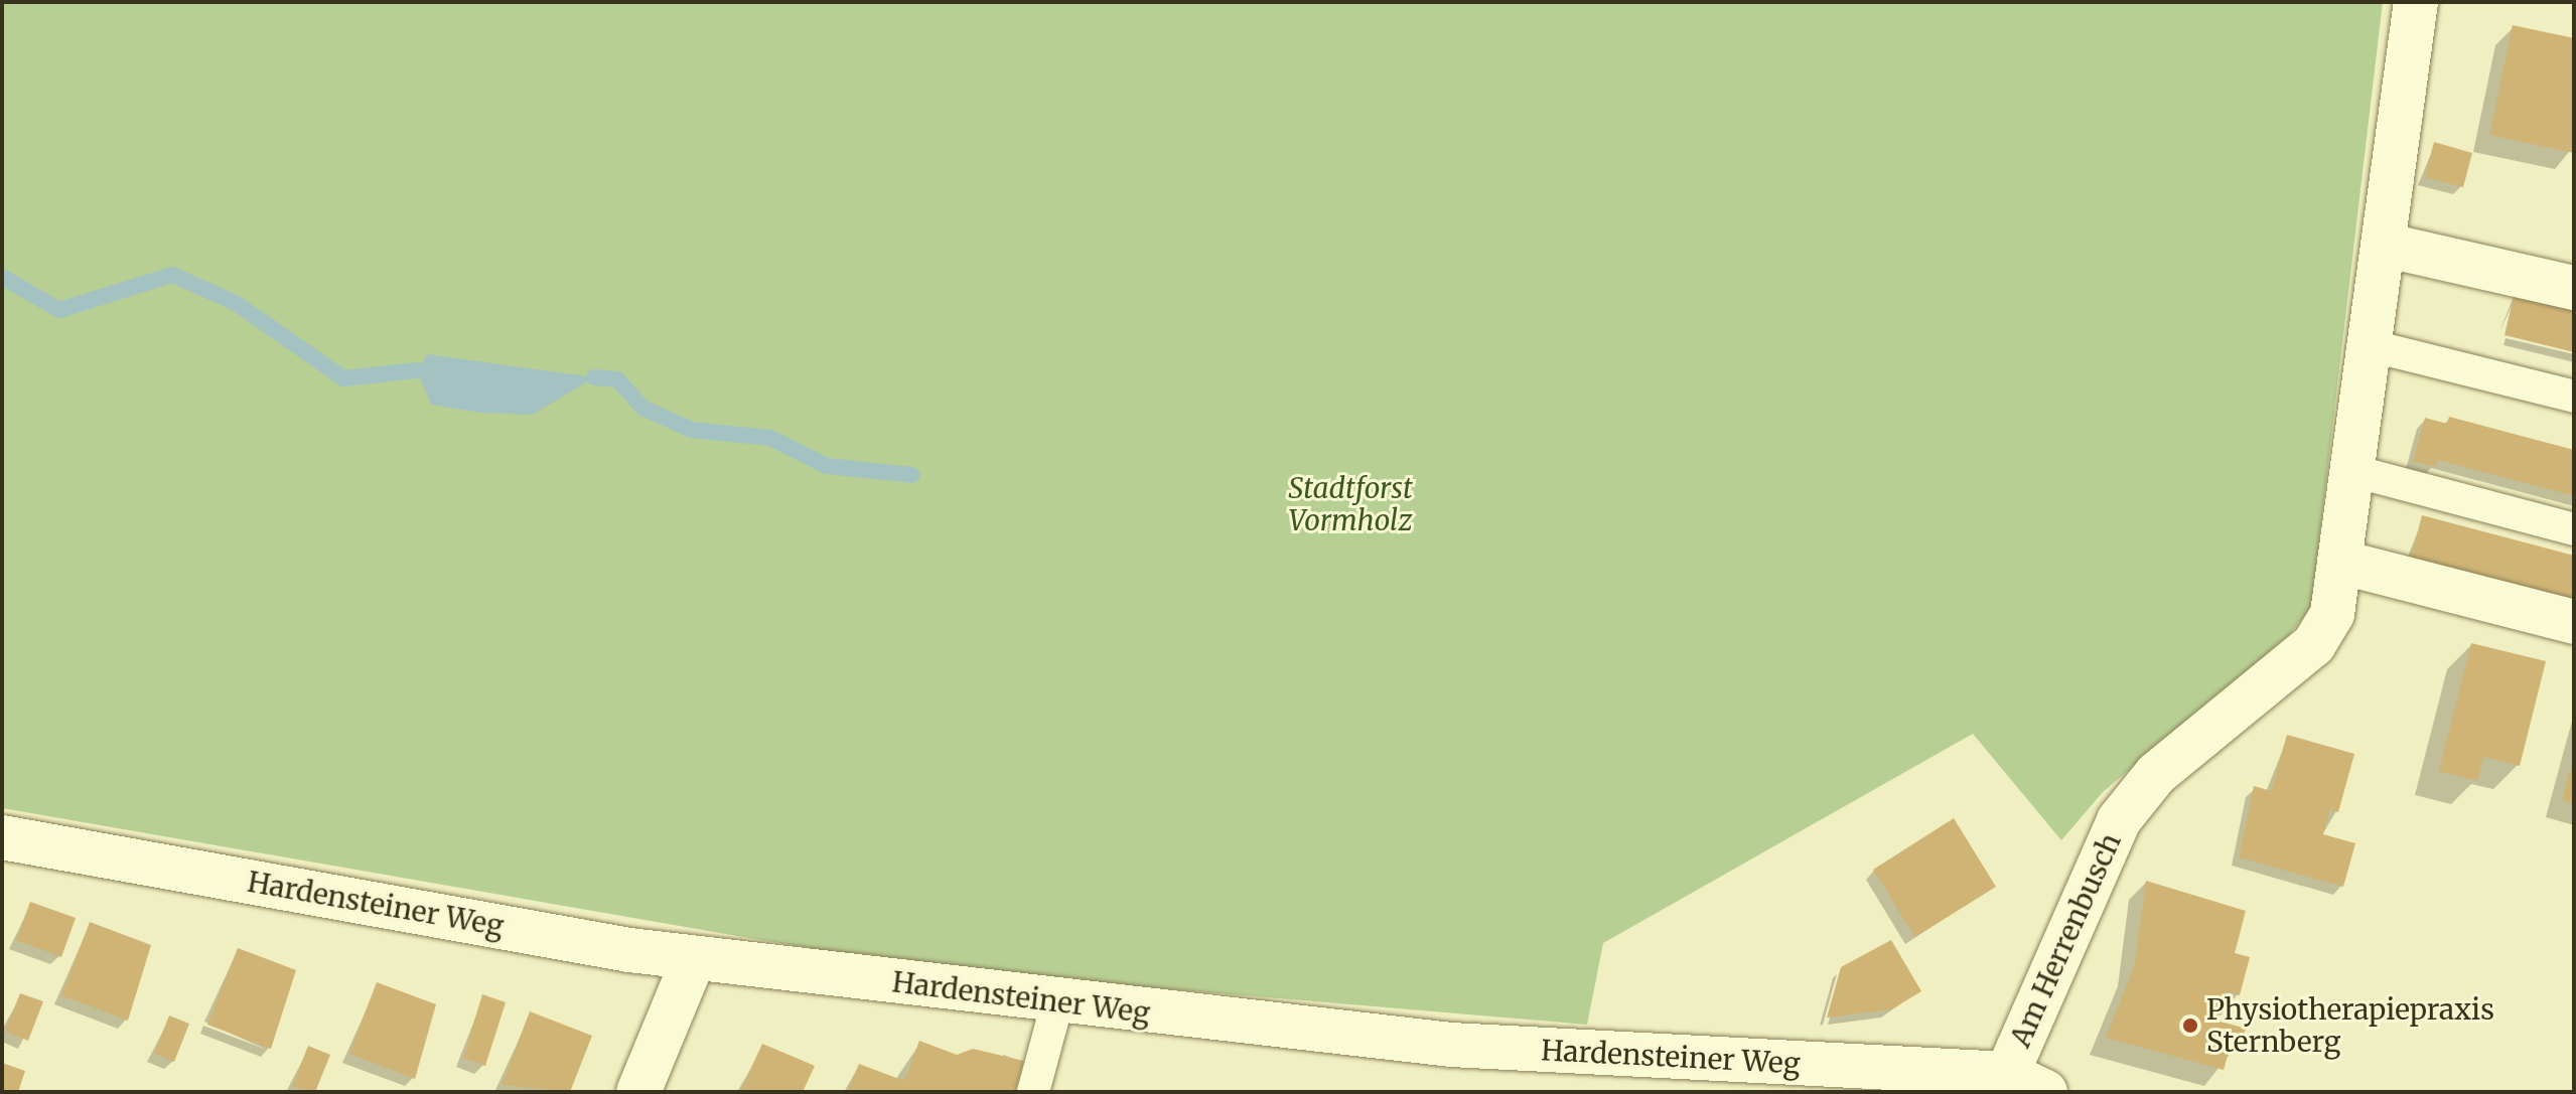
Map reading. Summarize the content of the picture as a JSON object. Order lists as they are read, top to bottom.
{
  "streets": {
    "street": ["Hardensteiner Weg", "Am Herrenbusch"]
  },
  "crossings": [
    ["Hardensteiner Weg", "Am Herrenbusch"]
  ],
  "parks": ["Stadtforst Vormholz"],
  "places": ["Physiotherapiepraxis Sternberg"]
}
